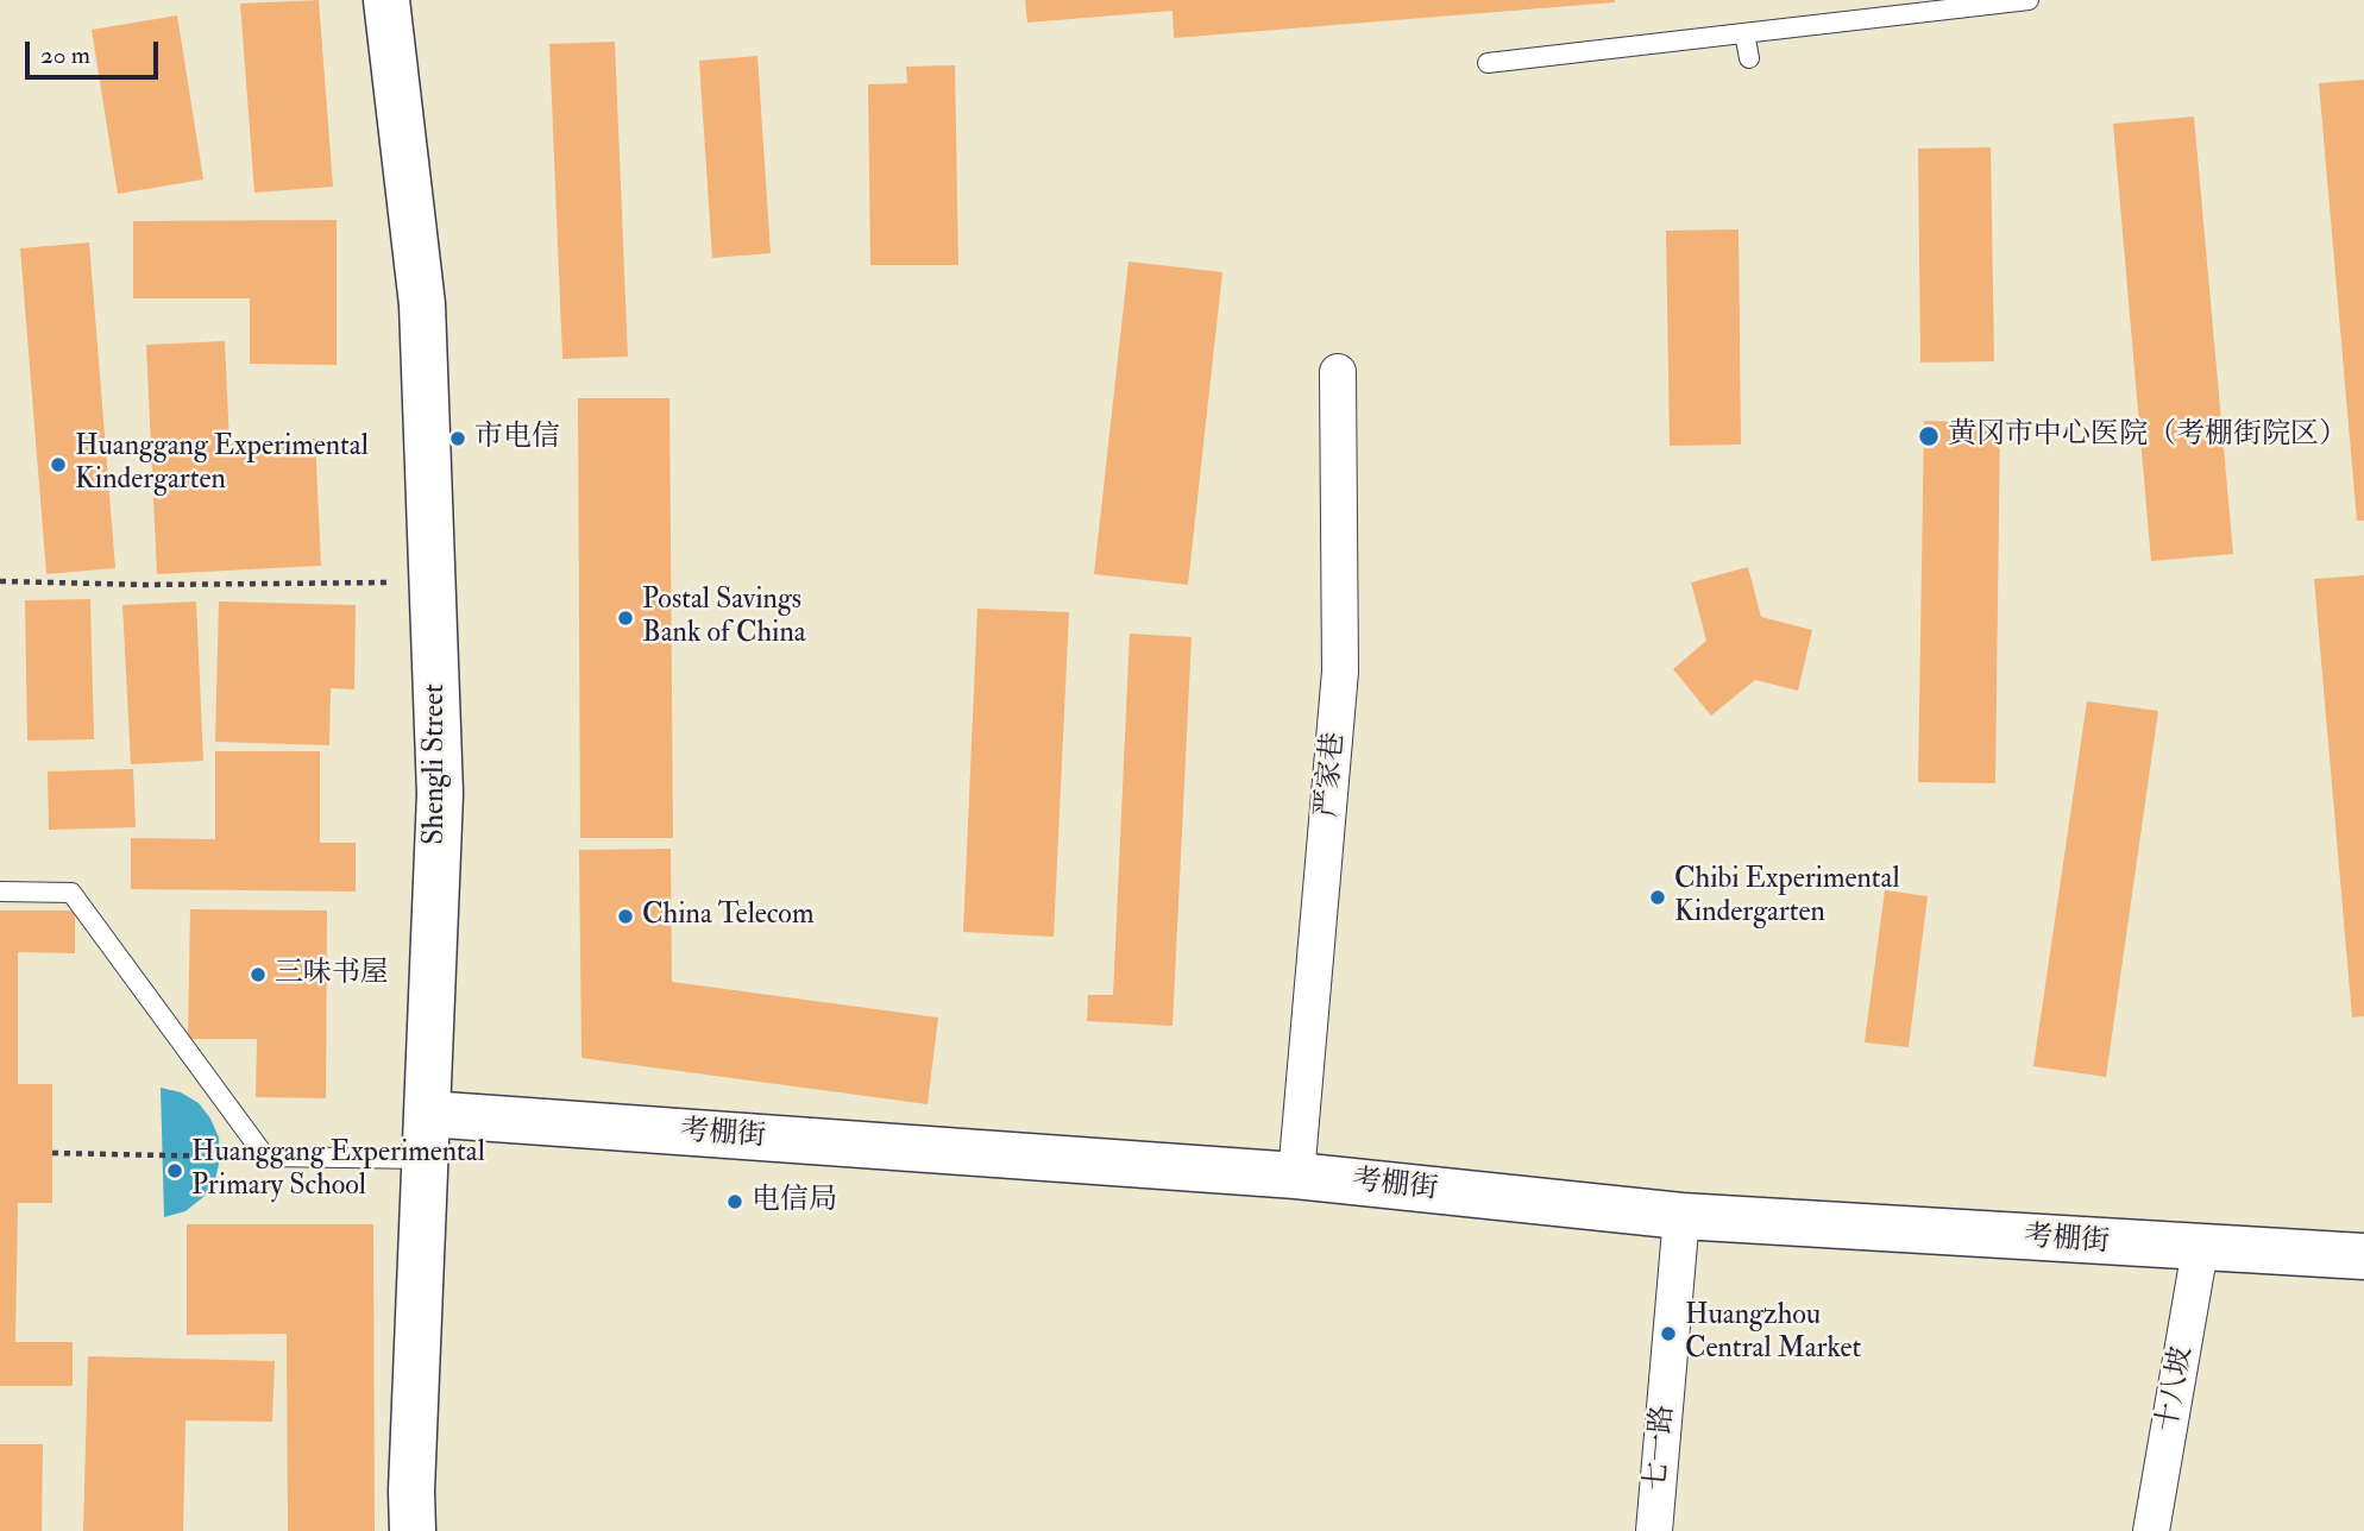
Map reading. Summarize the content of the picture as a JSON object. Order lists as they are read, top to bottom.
{
  "streets": {
    "street": [
      "Shengli Street",
      "严家巷",
      "考棚街",
      "十八坡",
      "七一路"
    ]
  },
  "crossings": [
    ["Shengli Street", "考棚街"],
    ["严家巷", "考棚街"],
    ["考棚街", "十八坡"],
    ["考棚街", "七一路"]
  ],
  "places": [
    "黄冈市中心医院（考棚街院区）",
    "市电信",
    "Huanggang Experimental Kindergarten",
    "Postal Savings Bank of China",
    "Chibi Experimental Kindergarten",
    "China Telecom",
    "三味书屋",
    "Huanggang Experimental Primary School",
    "电信局",
    "Huangzhou Central Market"
  ],
  "scale_bar": "20 m"
}
